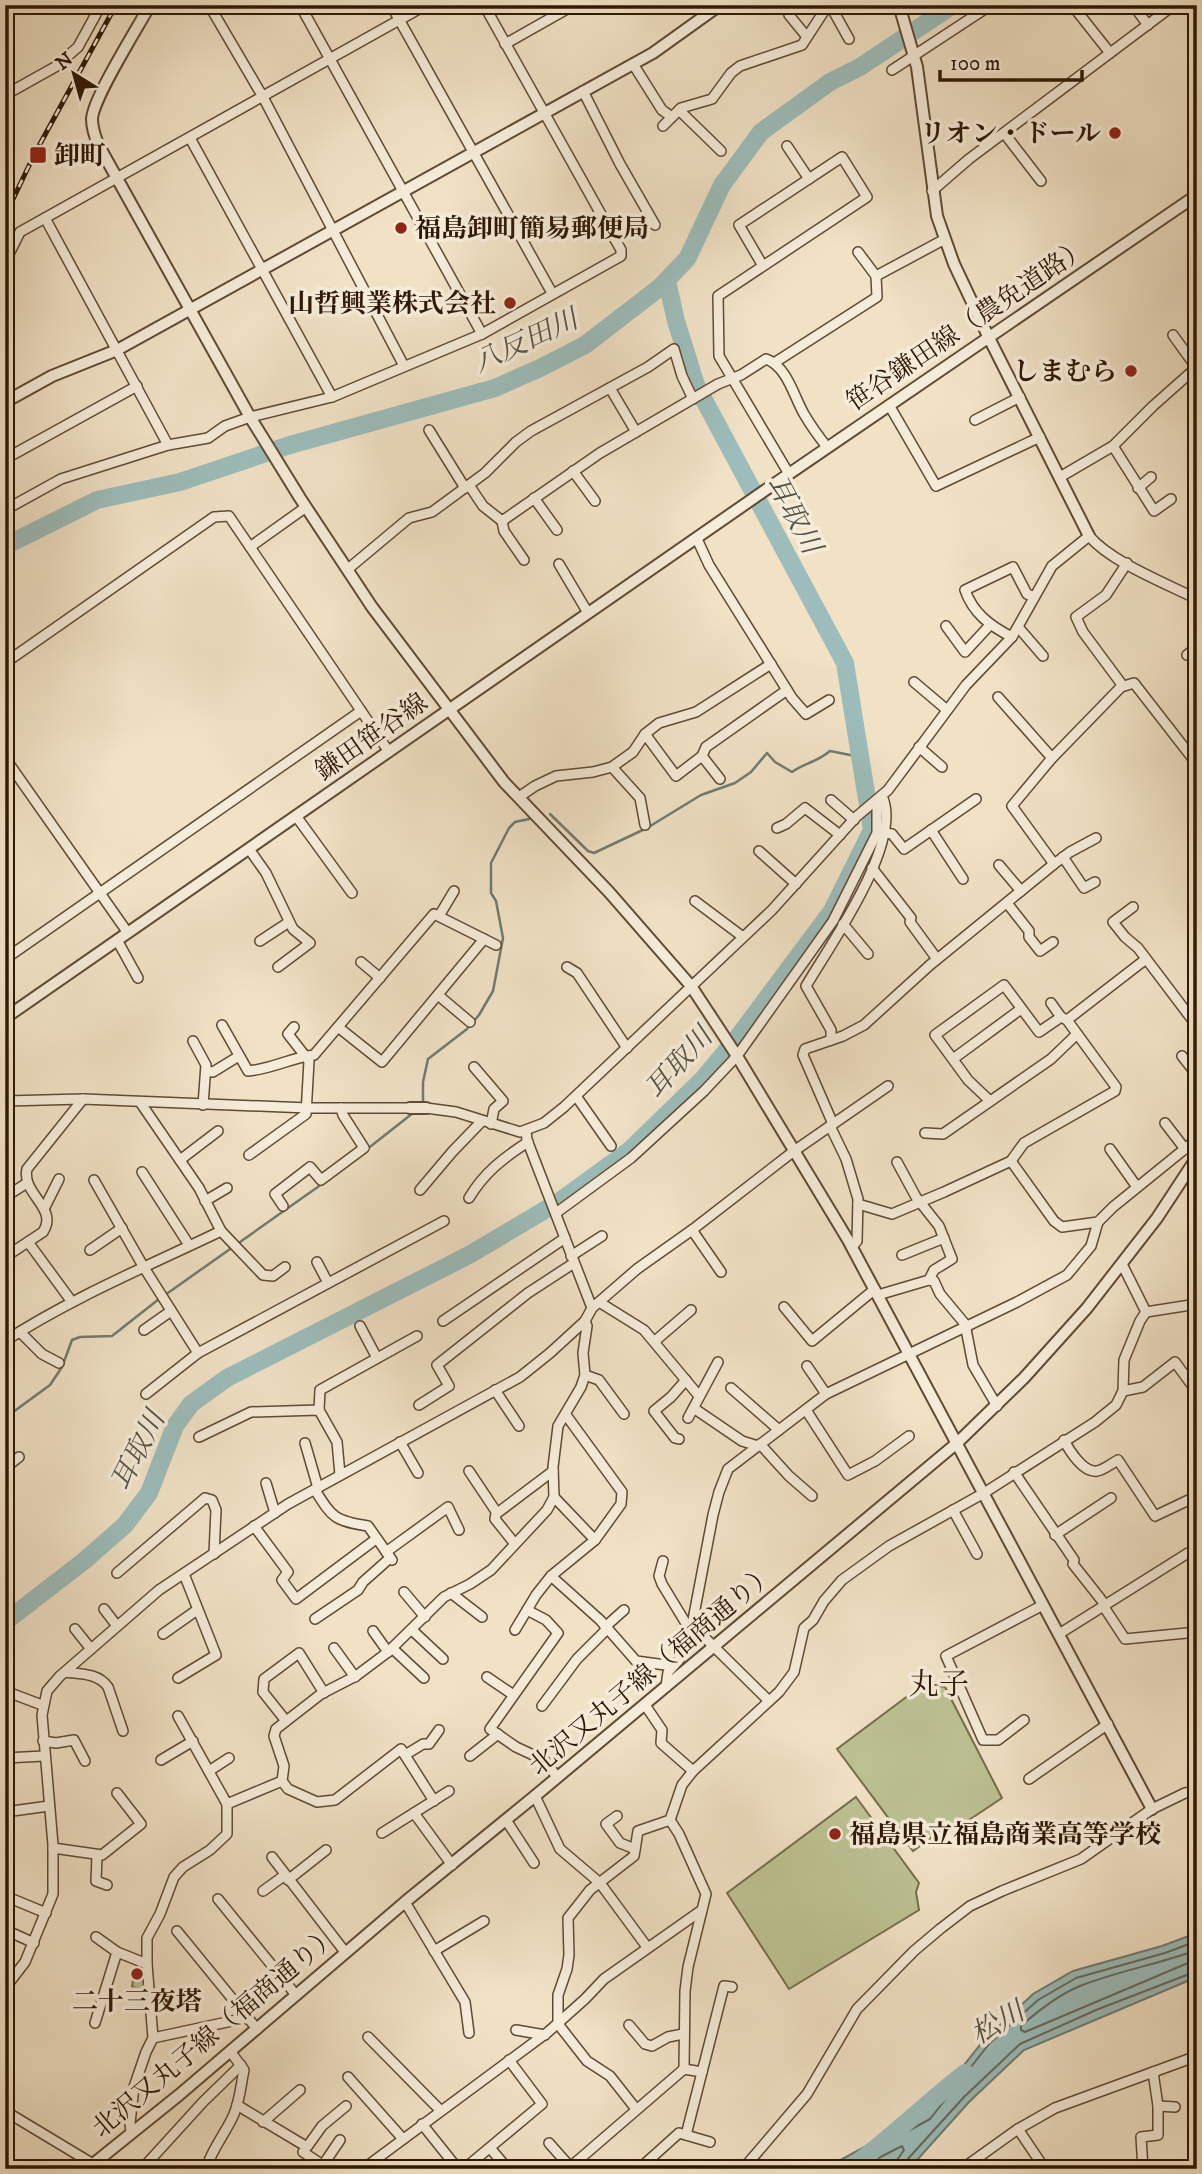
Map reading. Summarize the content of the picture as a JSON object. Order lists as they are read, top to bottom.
{
  "streets": {
    "street": ["笹谷鎌田線（農免道路）", "鎌田笹谷線", "北沢又丸子線（福商通り）"]
  },
  "crossings": [
    ["笹谷鎌田線（農免道路）", "鎌田笹谷線"]
  ],
  "districts": ["丸子"],
  "water": ["八反田川", "耳取川", "松川"],
  "places": {
    "other": [
      "リオン・ドール",
      "福島卸町簡易郵便局",
      "山哲興業株式会社",
      "しまむら",
      "福島県立福島商業高等学校",
      "二十三夜塔"
    ],
    "transit": ["卸町"]
  },
  "scale_bar": "100 m",
  "north": "top left"
}
